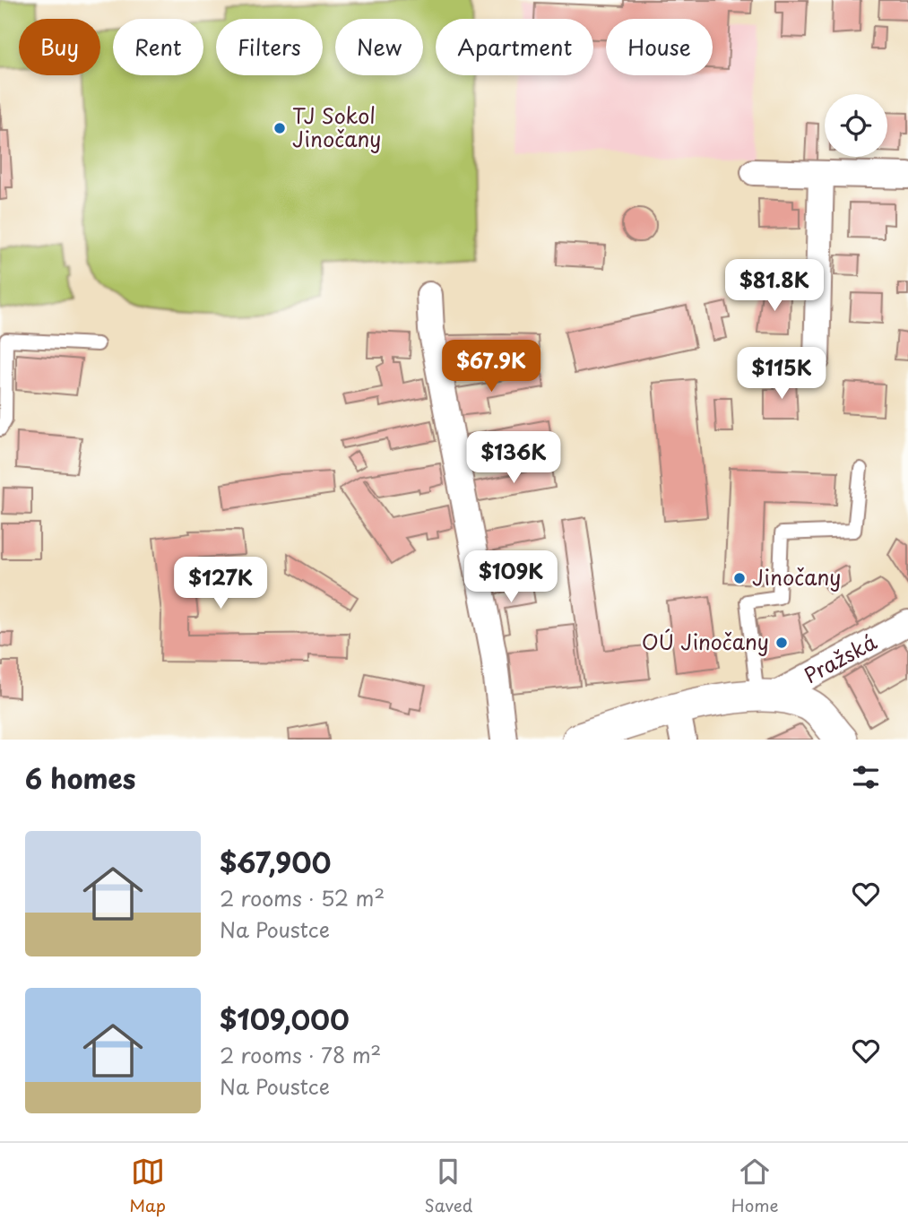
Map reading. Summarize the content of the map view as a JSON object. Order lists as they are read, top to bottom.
{
  "streets": {
    "street": ["Pražská"]
  },
  "places": ["TJ Sokol Jinočany", "Jinočany", "OÚ Jinočany"],
  "page": {
    "chip": [
      "Buy",
      "Rent",
      "Filters",
      "New",
      "Apartment",
      "House"
    ],
    "price": [
      "$81.8K",
      "$67.9K",
      "$115K",
      "$136K",
      "$109K",
      "$127K"
    ],
    "heading": "6 homes",
    "list": [
      {
        "name": "$67,900",
        "note": "2 rooms · 52 m² · Na Poustce"
      },
      {
        "name": "$109,000",
        "note": "2 rooms · 78 m² · Na Poustce"
      }
    ],
    "tabs": ["Map", "Saved", "Home"]
  }
}
